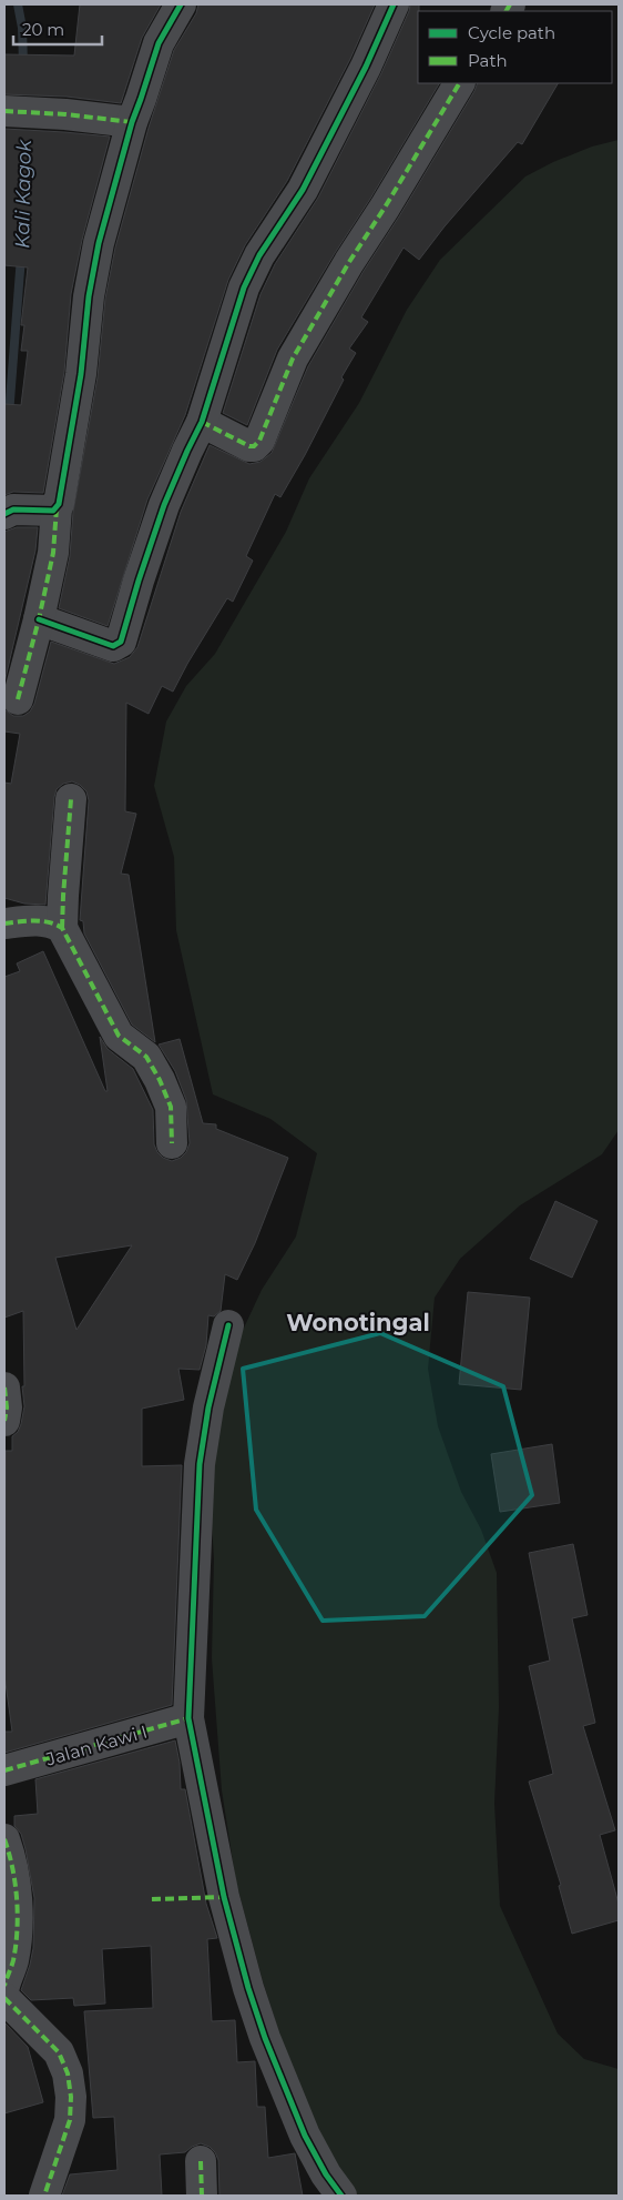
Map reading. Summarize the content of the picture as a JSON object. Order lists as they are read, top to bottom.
{
  "streets": {
    "street": ["Jalan Kawi I"]
  },
  "districts": ["Wonotingal"],
  "water": ["Kali Kagok"],
  "legend": ["Cycle path", "Path"],
  "scale_bar": "20 m"
}
